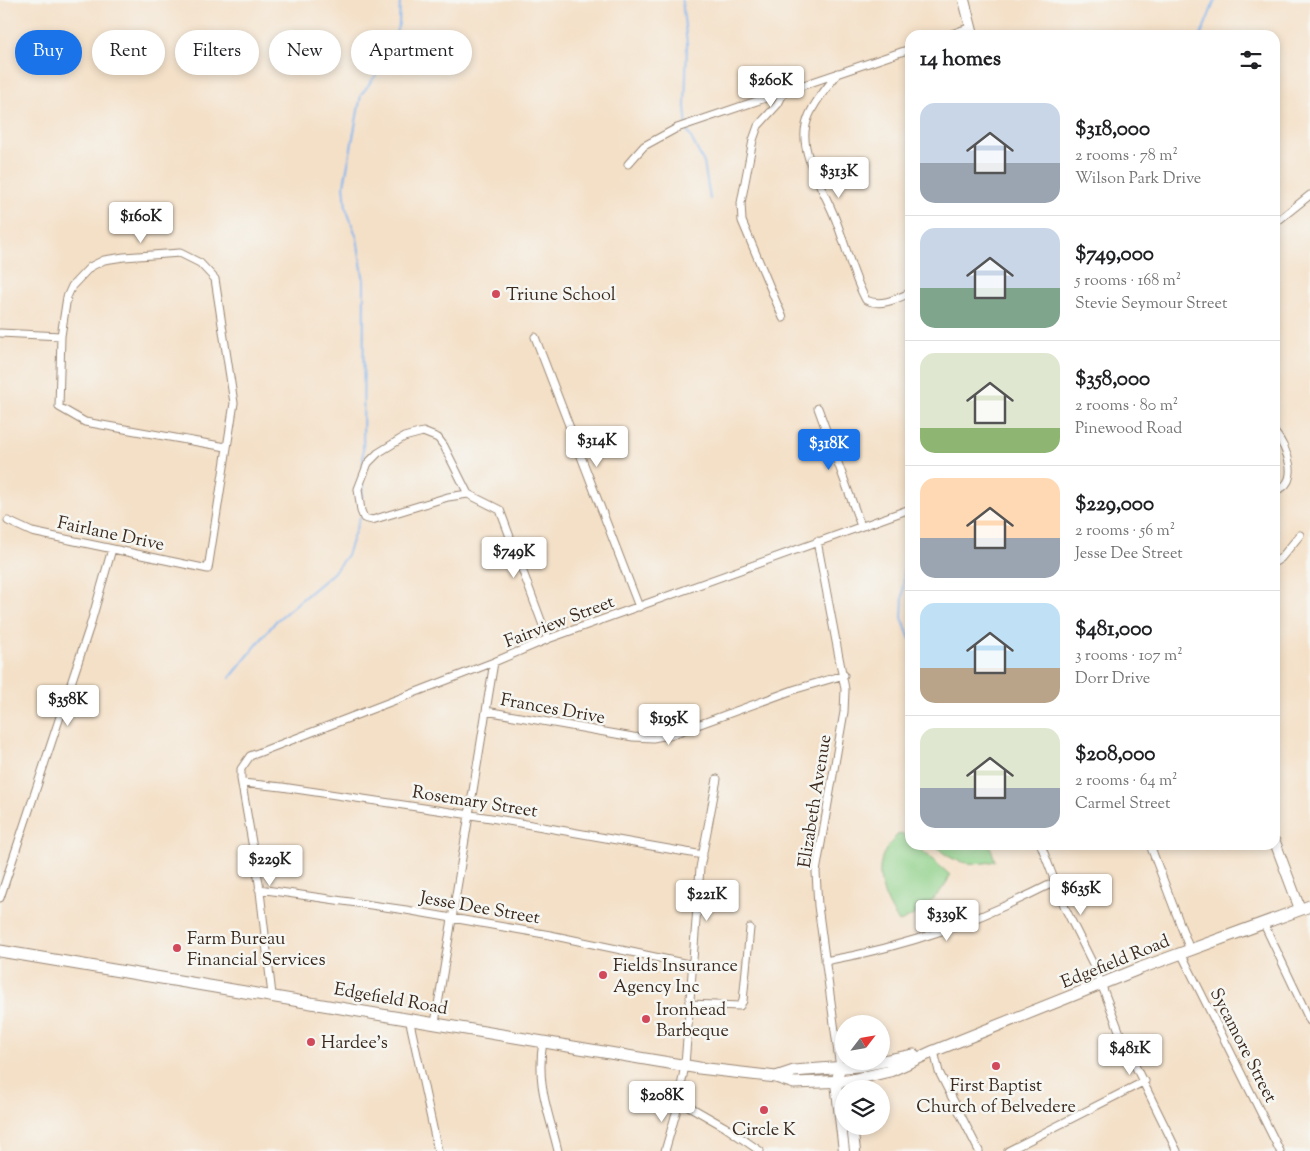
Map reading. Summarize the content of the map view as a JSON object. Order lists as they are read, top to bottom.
{
  "streets": {
    "main road": ["Edgefield Road"],
    "street": [
      "Fairlane Drive",
      "Fairview Street",
      "Frances Drive",
      "Rosemary Street",
      "Elizabeth Avenue",
      "Jesse Dee Street",
      "Sycamore Street"
    ]
  },
  "crossings": [
    ["Fairview Street", "Rosemary Street"],
    ["Fairview Street", "Elizabeth Avenue"],
    ["Frances Drive", "Elizabeth Avenue"],
    ["Edgefield Road", "Sycamore Street"]
  ],
  "places": [
    "Triune School",
    "Farm Bureau Financial Services",
    "Fields Insurance Agency Inc",
    "Ironhead Barbeque",
    "Hardee's",
    "First Baptist Church of Belvedere",
    "Circle K"
  ],
  "north": "top right",
  "page": {
    "chip": [
      "Buy",
      "Rent",
      "Filters",
      "New",
      "Apartment"
    ],
    "heading": "14 homes",
    "price": [
      "$260K",
      "$313K",
      "$160K",
      "$314K",
      "$318K",
      "$749K",
      "$358K",
      "$195K",
      "$229K",
      "$635K",
      "$221K",
      "$339K",
      "$481K",
      "$208K"
    ],
    "list": [
      {
        "name": "$318,000",
        "note": "2 rooms · 78 m² · Wilson Park Drive"
      },
      {
        "name": "$749,000",
        "note": "5 rooms · 168 m² · Stevie Seymour Street"
      },
      {
        "name": "$358,000",
        "note": "2 rooms · 80 m² · Pinewood Road"
      },
      {
        "name": "$229,000",
        "note": "2 rooms · 56 m² · Jesse Dee Street"
      },
      {
        "name": "$481,000",
        "note": "3 rooms · 107 m² · Dorr Drive"
      },
      {
        "name": "$208,000",
        "note": "2 rooms · 64 m² · Carmel Street"
      }
    ]
  }
}
